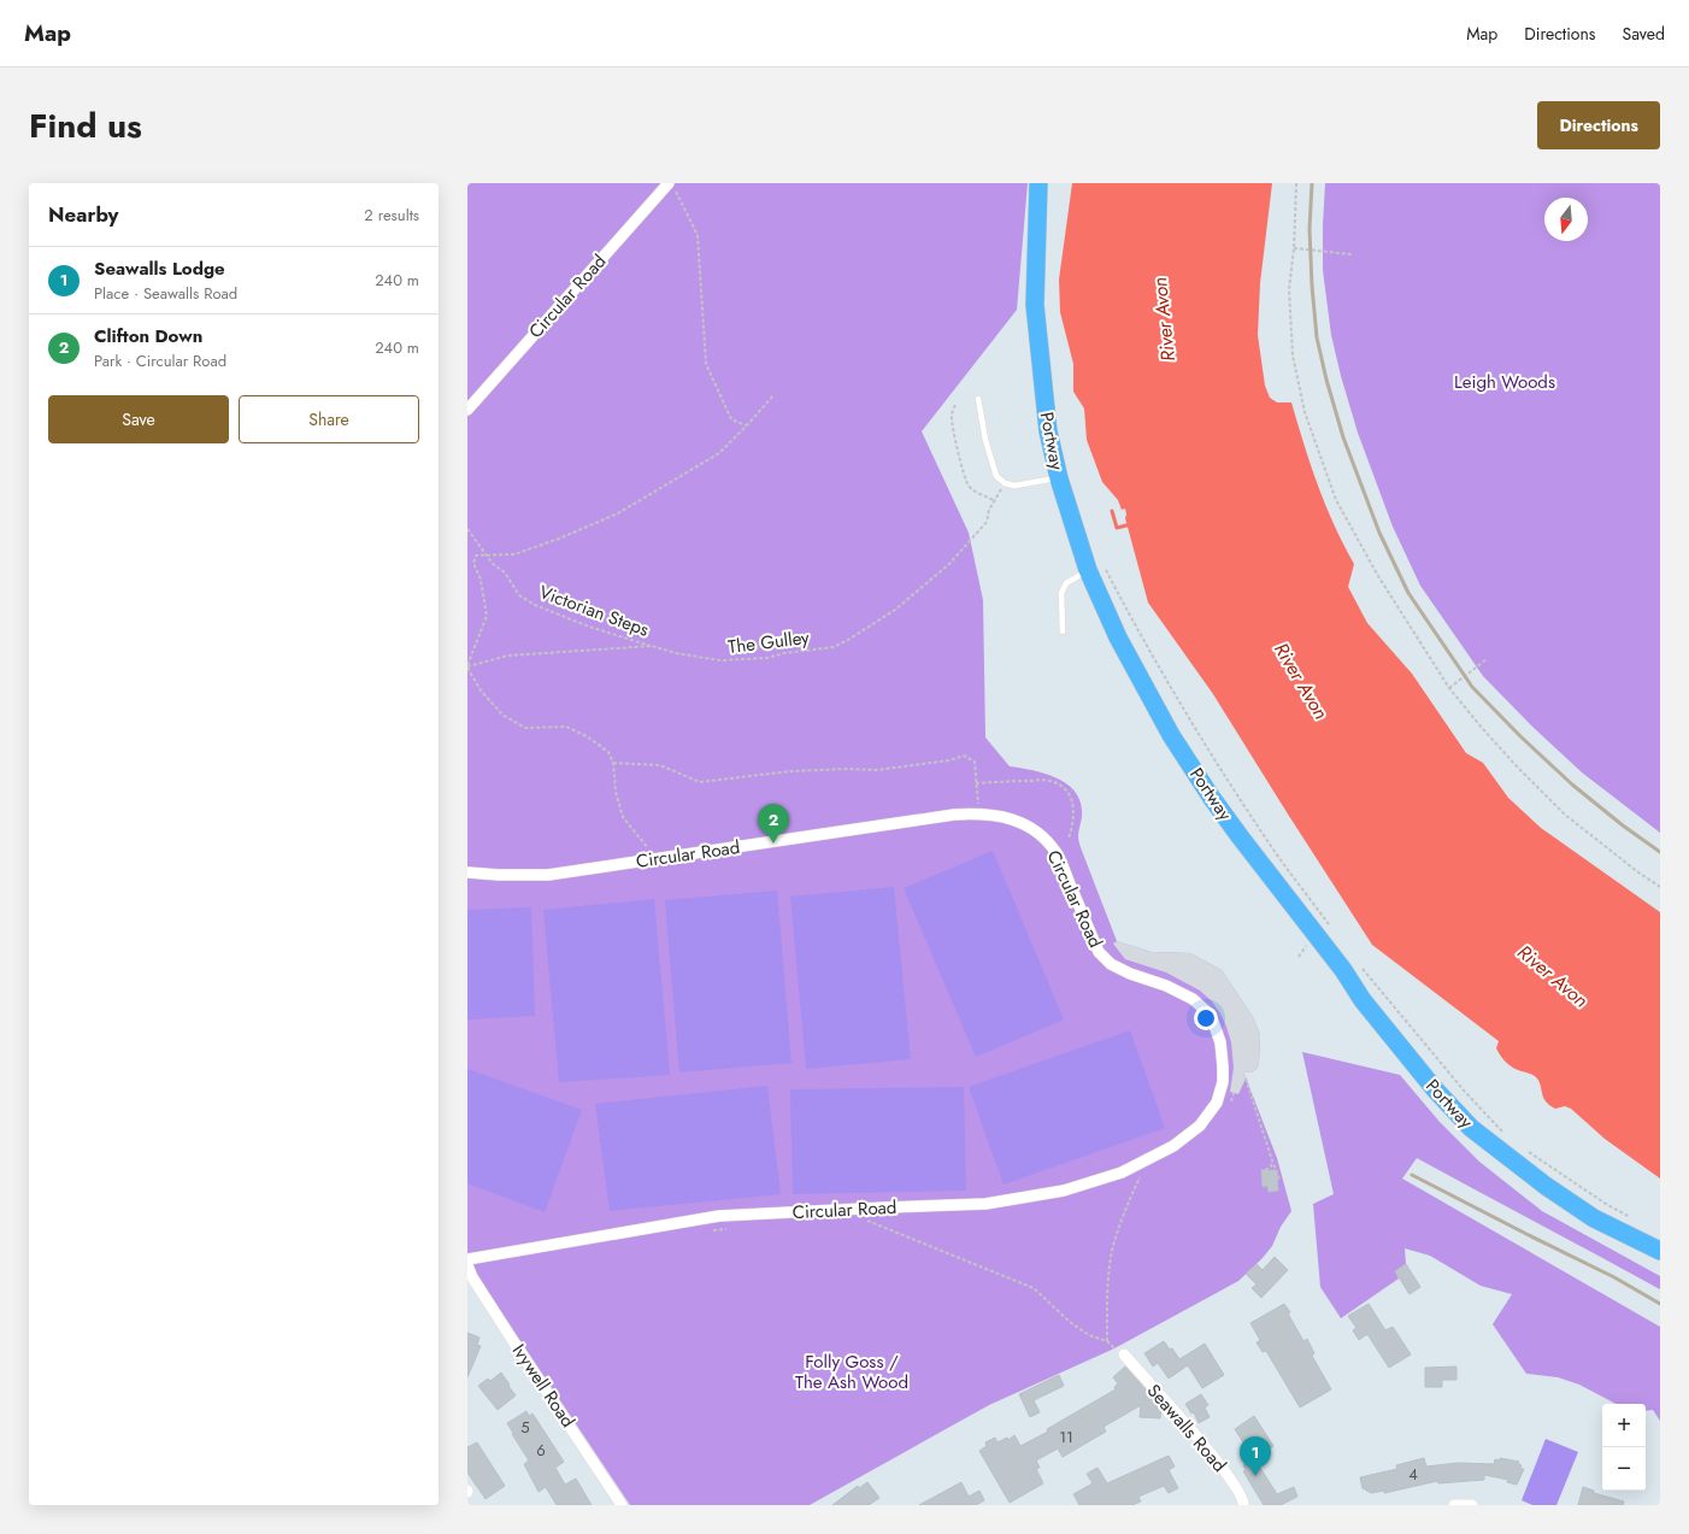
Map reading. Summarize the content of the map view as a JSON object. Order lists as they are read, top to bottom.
{
  "streets": {
    "highway": ["Portway"],
    "street": ["Circular Road", "Ivywell Road", "Seawalls Road"],
    "path": ["Victorian Steps", "The Gulley"]
  },
  "crossings": [
    ["Victorian Steps", "The Gulley"]
  ],
  "water": ["River Avon"],
  "parks": ["Leigh Woods", "Folly Goss / The Ash Wood"],
  "house_numbers": [
    "5",
    "11",
    "6",
    "4"
  ],
  "north": "bottom",
  "page": {
    "header": "Map",
    "nav": ["Map", "Directions", "Saved"],
    "title": "Find us",
    "buttons": [
      "Directions",
      ["Save", "Share"]
    ],
    "heading": ["Nearby", "2 results"],
    "list": [
      {
        "mark": "1",
        "name": "Seawalls Lodge",
        "note": "Place · Seawalls Road",
        "value": "240 m"
      },
      {
        "mark": "2",
        "name": "Clifton Down",
        "note": "Park · Circular Road",
        "value": "240 m"
      }
    ],
    "pins": ["2", "1"],
    "map_buttons": ["+", "−"]
  }
}
